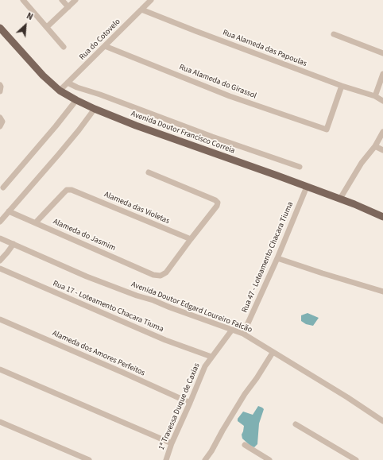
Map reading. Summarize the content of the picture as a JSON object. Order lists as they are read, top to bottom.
{
  "streets": {
    "main road": ["Avenida Doutor Francisco Correia"],
    "street": [
      "Rua do Cotovelo",
      "Rua Alameda das Papoulas",
      "Rua Alameda do Girassol",
      "Alameda das Violetas",
      "Alameda do Jasmim",
      "Rua 47 - Loteamento Chacara Tiuma",
      "Rua 17 - Loteamento Chacara Tiuma",
      "Avenida Doutor Edgard Loureiro Falcão",
      "Alameda dos Amores Perfeitos",
      "1ª Travessa Duque de Caxias"
    ]
  },
  "crossings": [
    ["Rua do Cotovelo", "Rua Alameda das Papoulas"],
    ["Rua do Cotovelo", "Rua Alameda do Girassol"],
    ["Rua do Cotovelo", "Avenida Doutor Francisco Correia"],
    ["Rua Alameda das Papoulas", "Rua Alameda do Girassol"],
    ["Avenida Doutor Francisco Correia", "Rua 47 - Loteamento Chacara Tiuma"],
    ["Alameda das Violetas", "Alameda do Jasmim"],
    ["Rua 47 - Loteamento Chacara Tiuma", "Avenida Doutor Edgard Loureiro Falcão"],
    ["Rua 17 - Loteamento Chacara Tiuma", "1ª Travessa Duque de Caxias"],
    ["Avenida Doutor Edgard Loureiro Falcão", "1ª Travessa Duque de Caxias"],
    ["Alameda dos Amores Perfeitos", "1ª Travessa Duque de Caxias"]
  ],
  "north": "top right"
}
